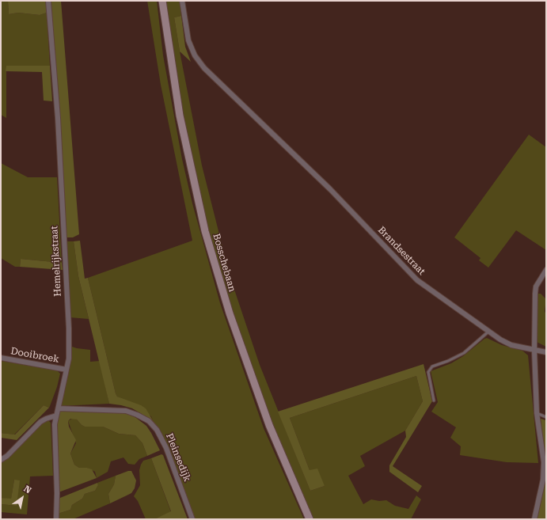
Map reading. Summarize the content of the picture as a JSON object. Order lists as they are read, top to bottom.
{
  "streets": {
    "main road": ["Bosschebaan"],
    "street": [
      "Brandsestraat",
      "Hemelrijkstraat",
      "Dooibroek",
      "Pleinsedijk"
    ]
  },
  "crossings": [
    ["Hemelrijkstraat", "Dooibroek"],
    ["Hemelrijkstraat", "Pleinsedijk"]
  ],
  "north": "top right"
}
